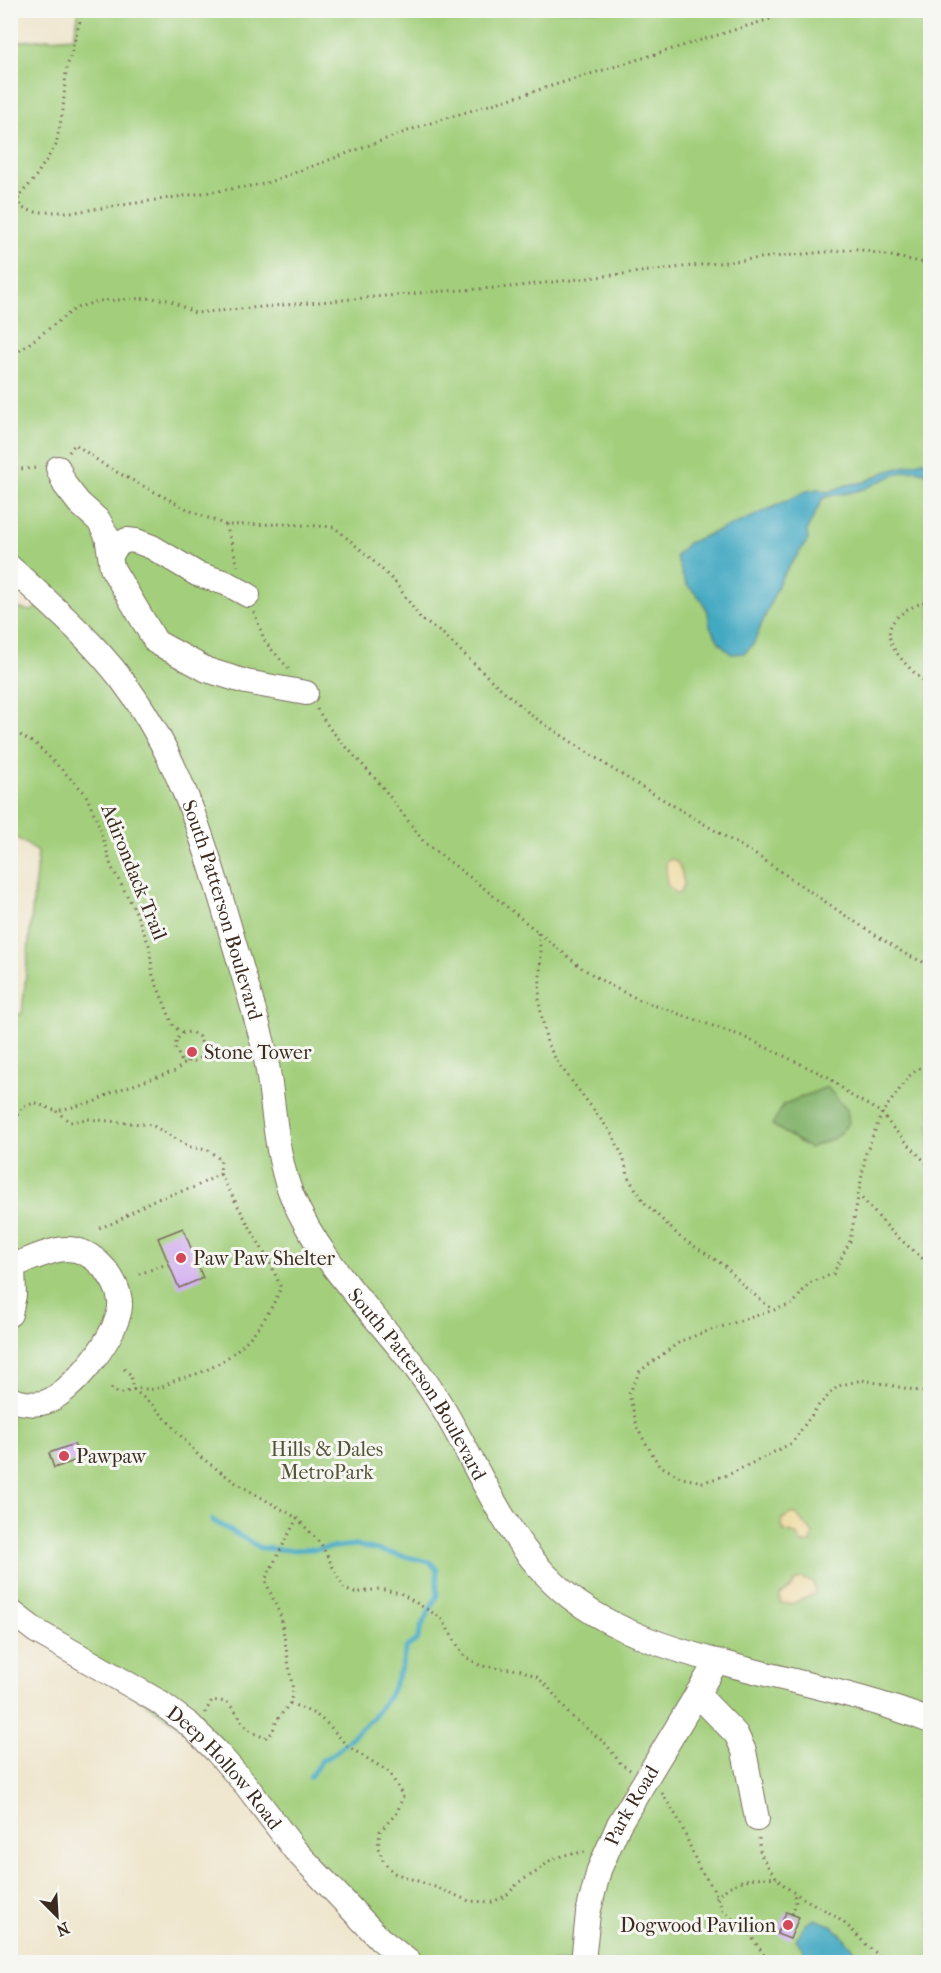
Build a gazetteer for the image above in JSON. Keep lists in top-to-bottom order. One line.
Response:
{"streets":{"street":["South Patterson Boulevard","Deep Hollow Road","Park Road"],"path":["Adirondack Trail"]},"crossings":[["South Patterson Boulevard","Park Road"]],"parks":["Hills & Dales MetroPark"],"places":["Stone Tower","Paw Paw Shelter","Pawpaw","Dogwood Pavilion"],"north":"bottom right"}
